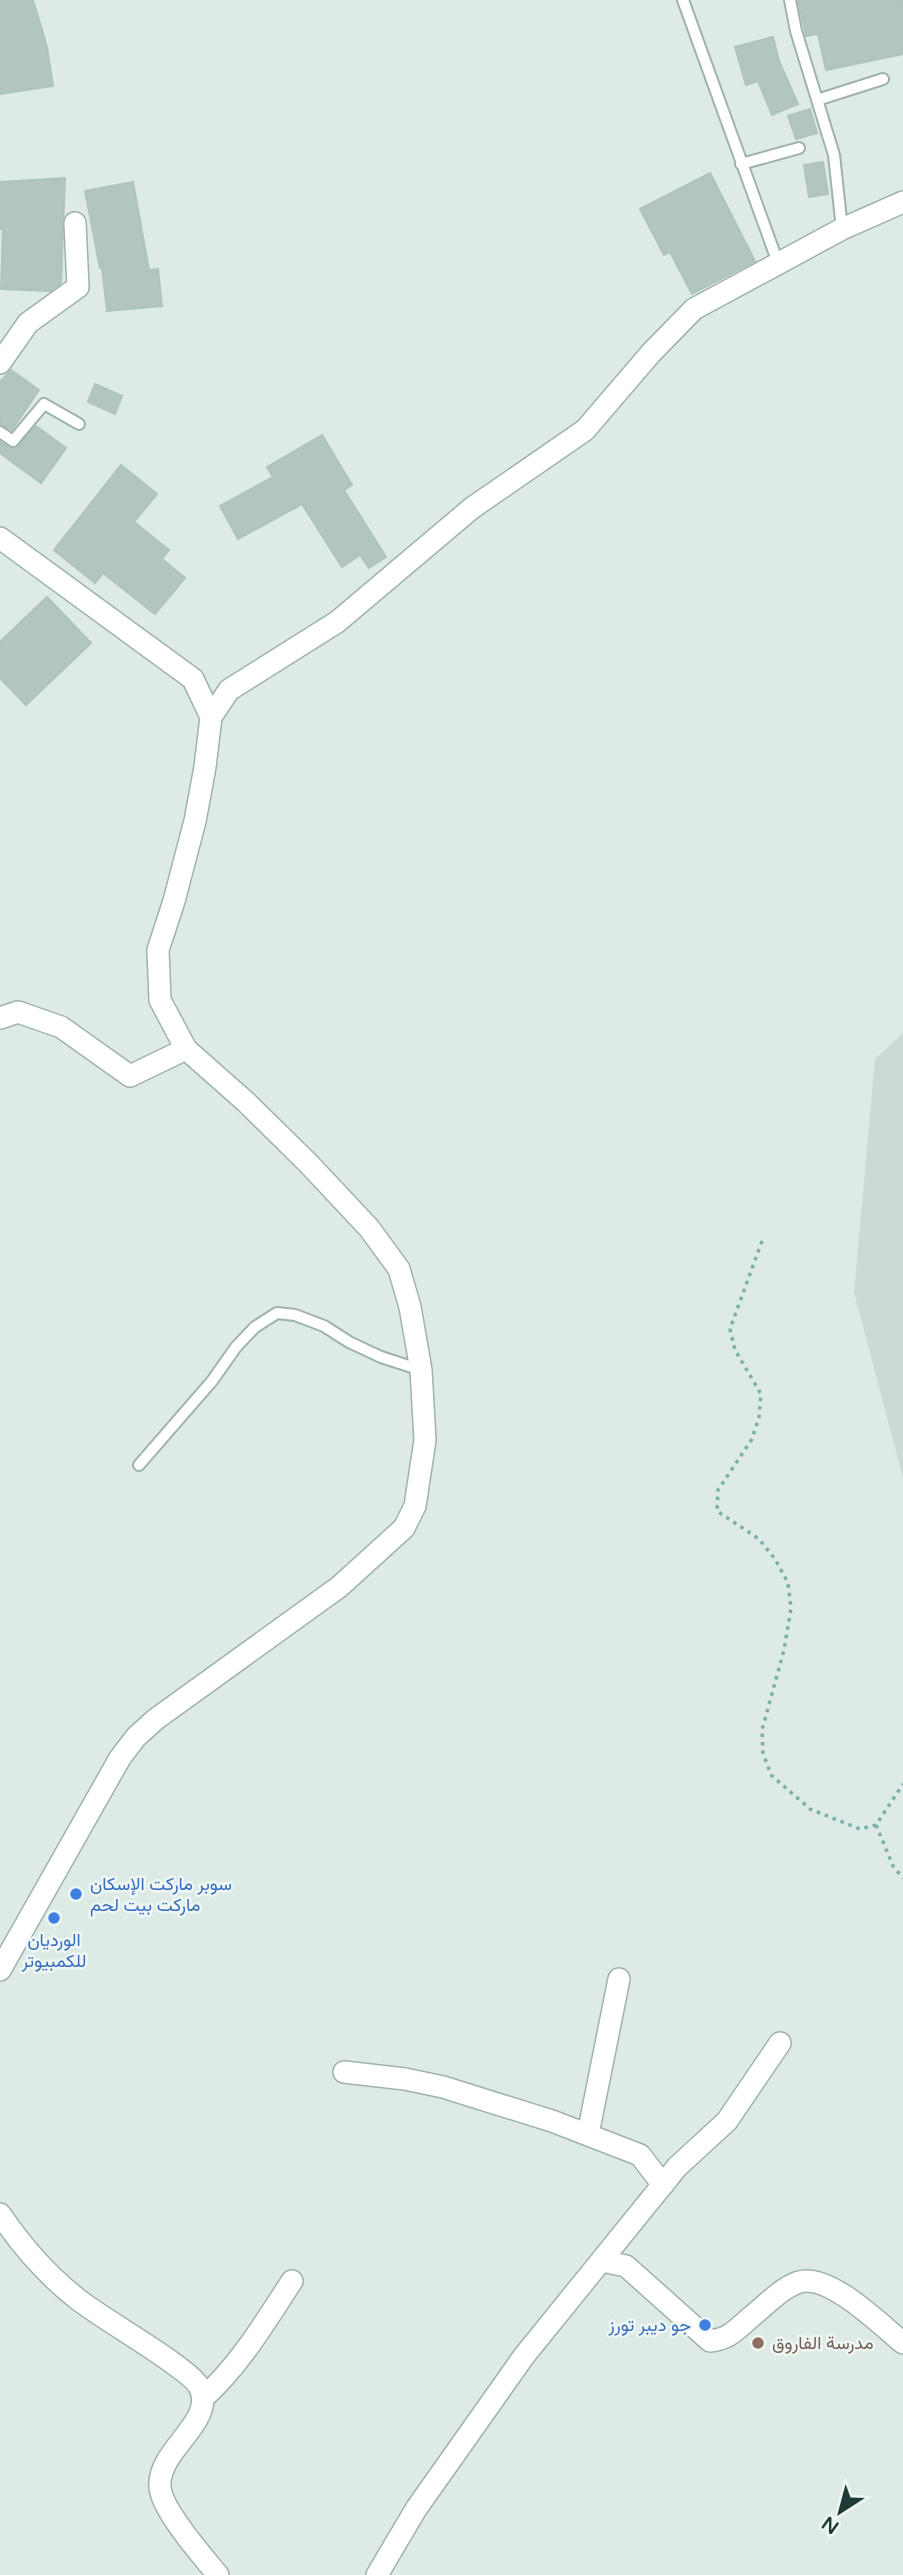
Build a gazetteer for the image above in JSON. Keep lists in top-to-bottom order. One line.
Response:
{"places":["سوبر ماركت الإسكان ماركت بيت لحم","الورديان للكمبيوتر","جو ديبر تورز","مدرسة الفاروق"],"north":"bottom left"}
